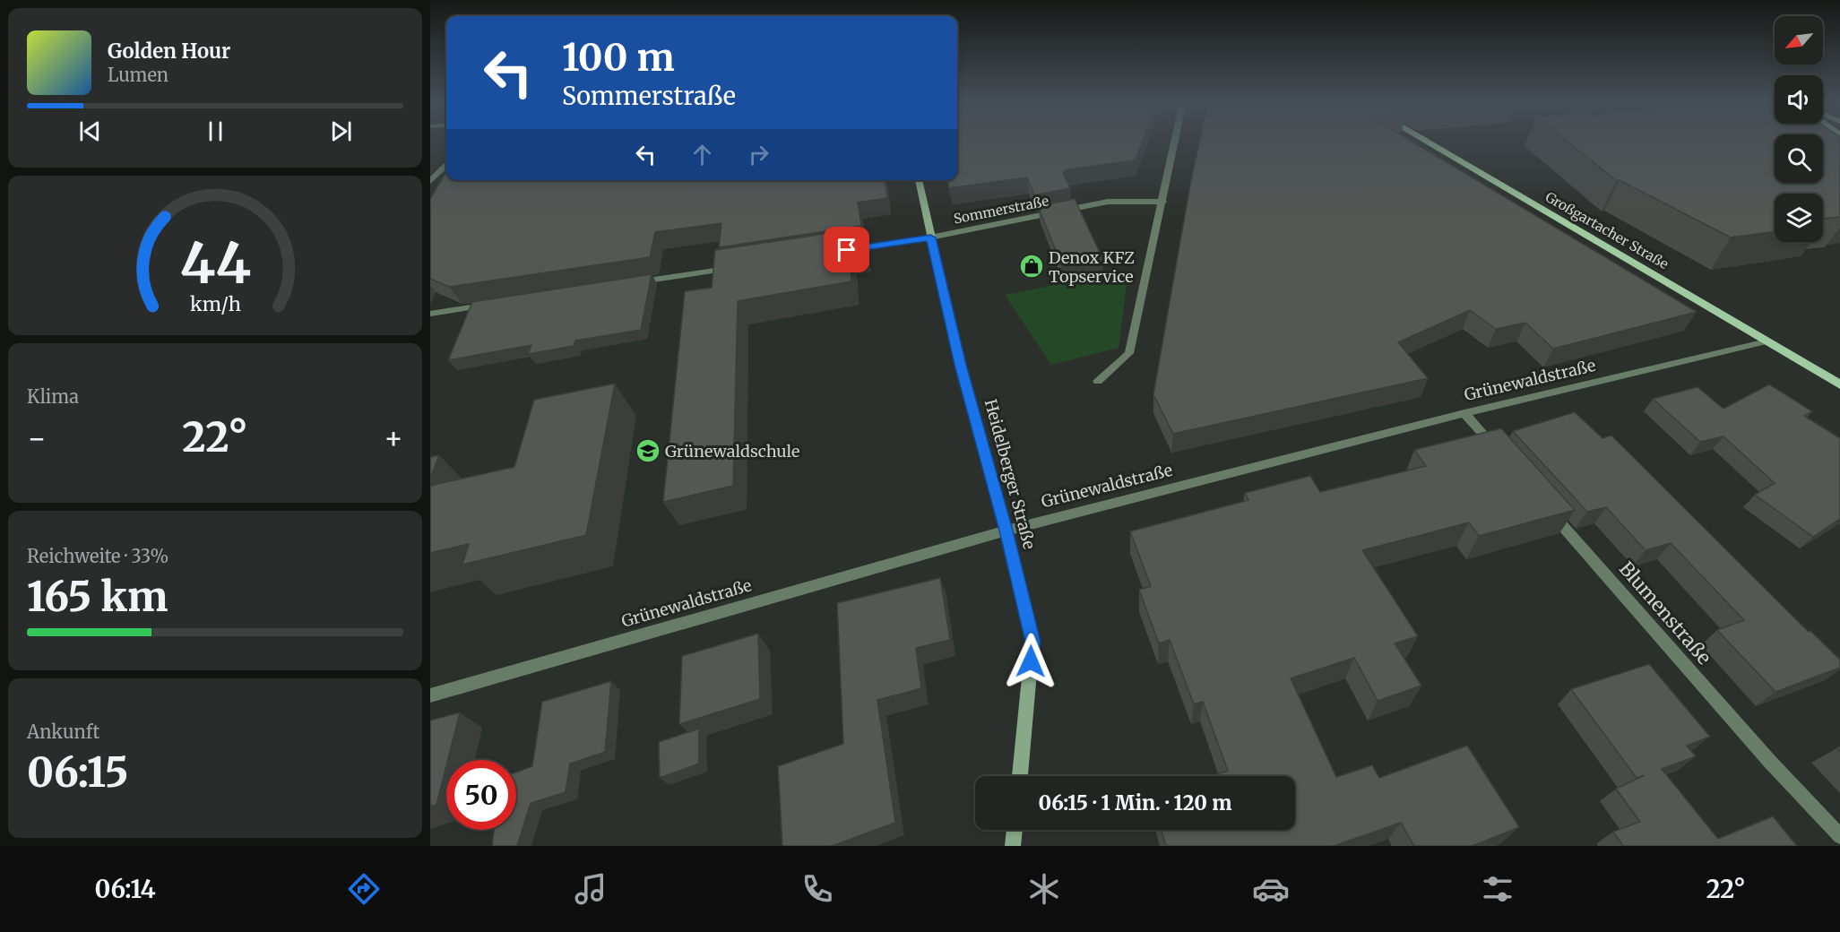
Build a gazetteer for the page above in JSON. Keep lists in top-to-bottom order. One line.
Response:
{"streets":{"main road":["Großgartacher Straße","Heidelberger Straße"],"street":["Sommerstraße","Grünewaldstraße","Blumenstraße"]},"crossings":[["Sommerstraße","Heidelberger Straße"],["Großgartacher Straße","Grünewaldstraße"],["Grünewaldstraße","Heidelberger Straße"]],"places":{"shop":["Denox KFZ Topservice"],"school or university":["Grünewaldschule"]},"north":"bottom left","page":{"turn":["100 m","Sommerstraße"],"song":["Golden Hour","Lumen"],"tile":["Klima",["Reichweite · 33%","165 km"],["Ankunft","06:15"]],"heat":["−","22°","+"],"limit":"50","trip":"06:15 · 1 Min. · 120 m","tabs":["06:14","22°"],"gauge":["44","km/h"]}}
